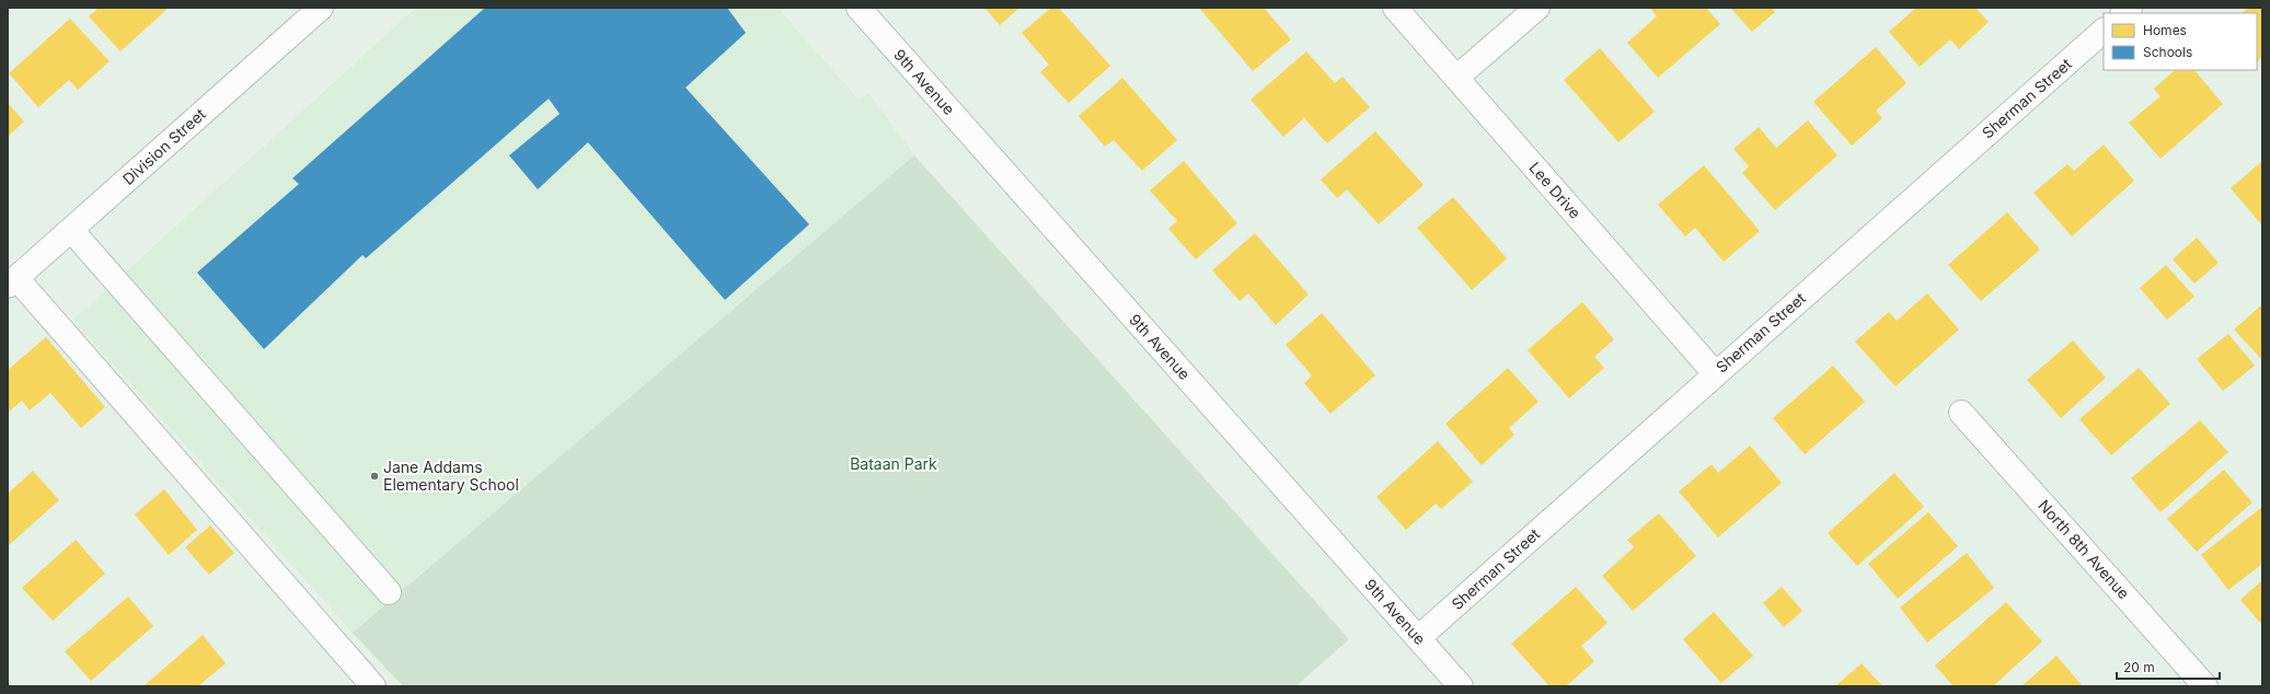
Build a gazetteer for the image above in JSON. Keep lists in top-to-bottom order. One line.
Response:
{"streets":{"street":["9th Avenue","Sherman Street","Division Street","Lee Drive","North 8th Avenue"]},"crossings":[["9th Avenue","Sherman Street"],["Sherman Street","Lee Drive"]],"parks":["Bataan Park"],"places":["Jane Addams Elementary School"],"legend":["Homes","Schools"],"scale_bar":"20 m"}
